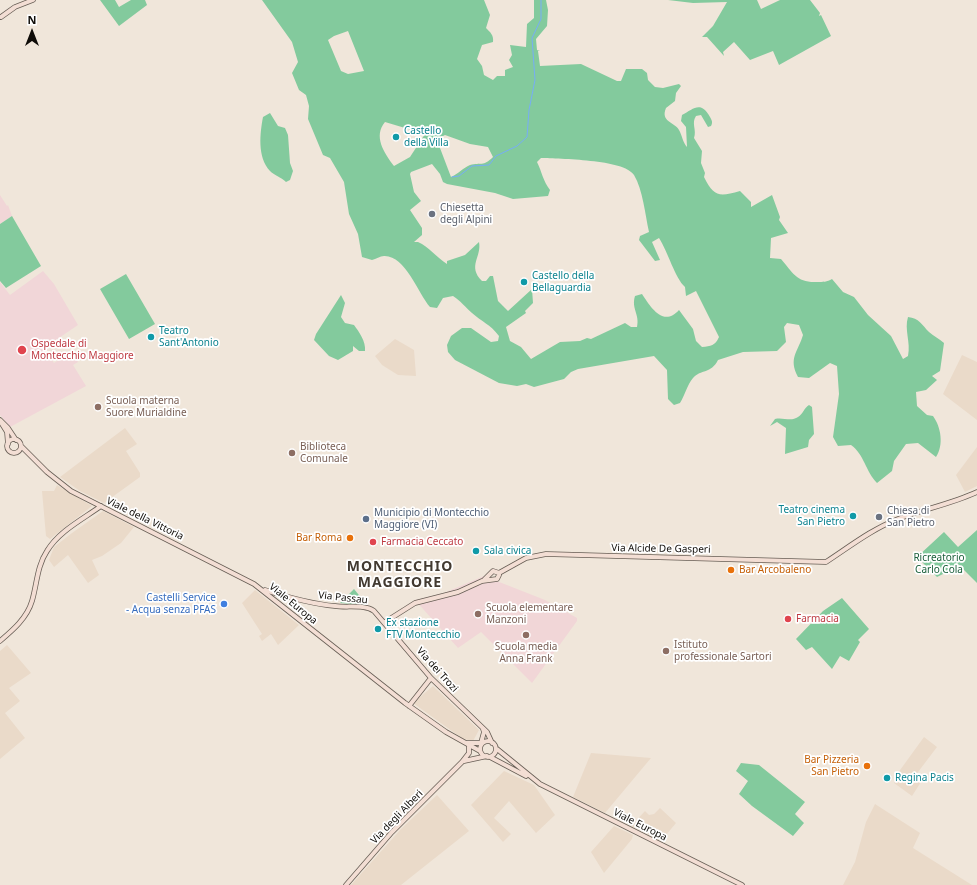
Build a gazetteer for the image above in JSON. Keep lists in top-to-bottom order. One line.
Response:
{"streets":{"street":["Viale della Vittoria","Via Alcide De Gasperi","Via Passau","Viale Europa","Via dei Trozi","Via degli Alberi"]},"crossings":[["Viale della Vittoria","Via Passau"],["Viale della Vittoria","Viale Europa"],["Via Passau","Viale Europa"],["Via Passau","Via dei Trozi"],["Viale Europa","Via dei Trozi"],["Viale Europa","Via degli Alberi"]],"districts":["MONTECCHIO MAGGIORE"],"parks":["Ricreatorio Carlo Cola"],"places":["Castello della Villa","Chiesetta degli Alpini","Castello della Bellaguardia","Teatro Sant'Antonio","Ospedale di Montecchio Maggiore","Scuola materna Suore Murialdine","Biblioteca Comunale","Teatro cinema San Pietro","Chiesa di San Pietro","Municipio di Montecchio Maggiore (VI)","Bar Roma","Farmacia Ceccato","Sala civica","Bar Arcobaleno","Castelli Service - Acqua senza PFAS","Scuola elementare Manzoni","Farmacia","Ex stazione FTV Montecchio","Scuola media Anna Frank","Istituto professionale Sartori","Bar Pizzeria San Pietro","Regina Pacis"],"north":"top"}
